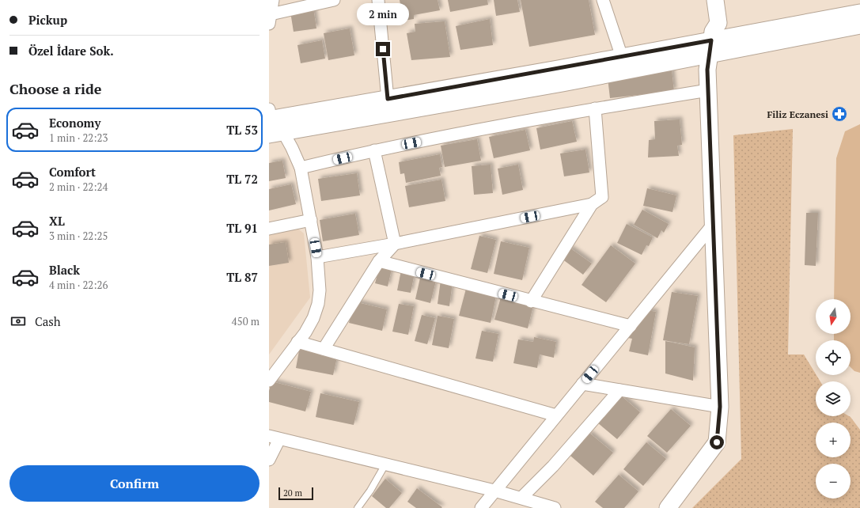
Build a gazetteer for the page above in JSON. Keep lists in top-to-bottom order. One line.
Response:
{"places":{"pharmacy":["Filiz Eczanesi"]},"scale_bar":"20 m","north":"bottom","page":{"banner":["Pickup","Özel İdare Sok."],"bubble":"2 min","heading":"Choose a ride","list":[{"name":"Economy","note":"1 min · 22:23","value":"TL 53"},{"name":"Comfort","note":"2 min · 22:24","value":"TL 72"},{"name":"XL","note":"3 min · 22:25","value":"TL 91"},{"name":"Black","note":"4 min · 22:26","value":"TL 87"}],"map_buttons":["+","−"],"pay":["Cash","450 m"],"buttons":"Confirm","scale":"20 m"}}
